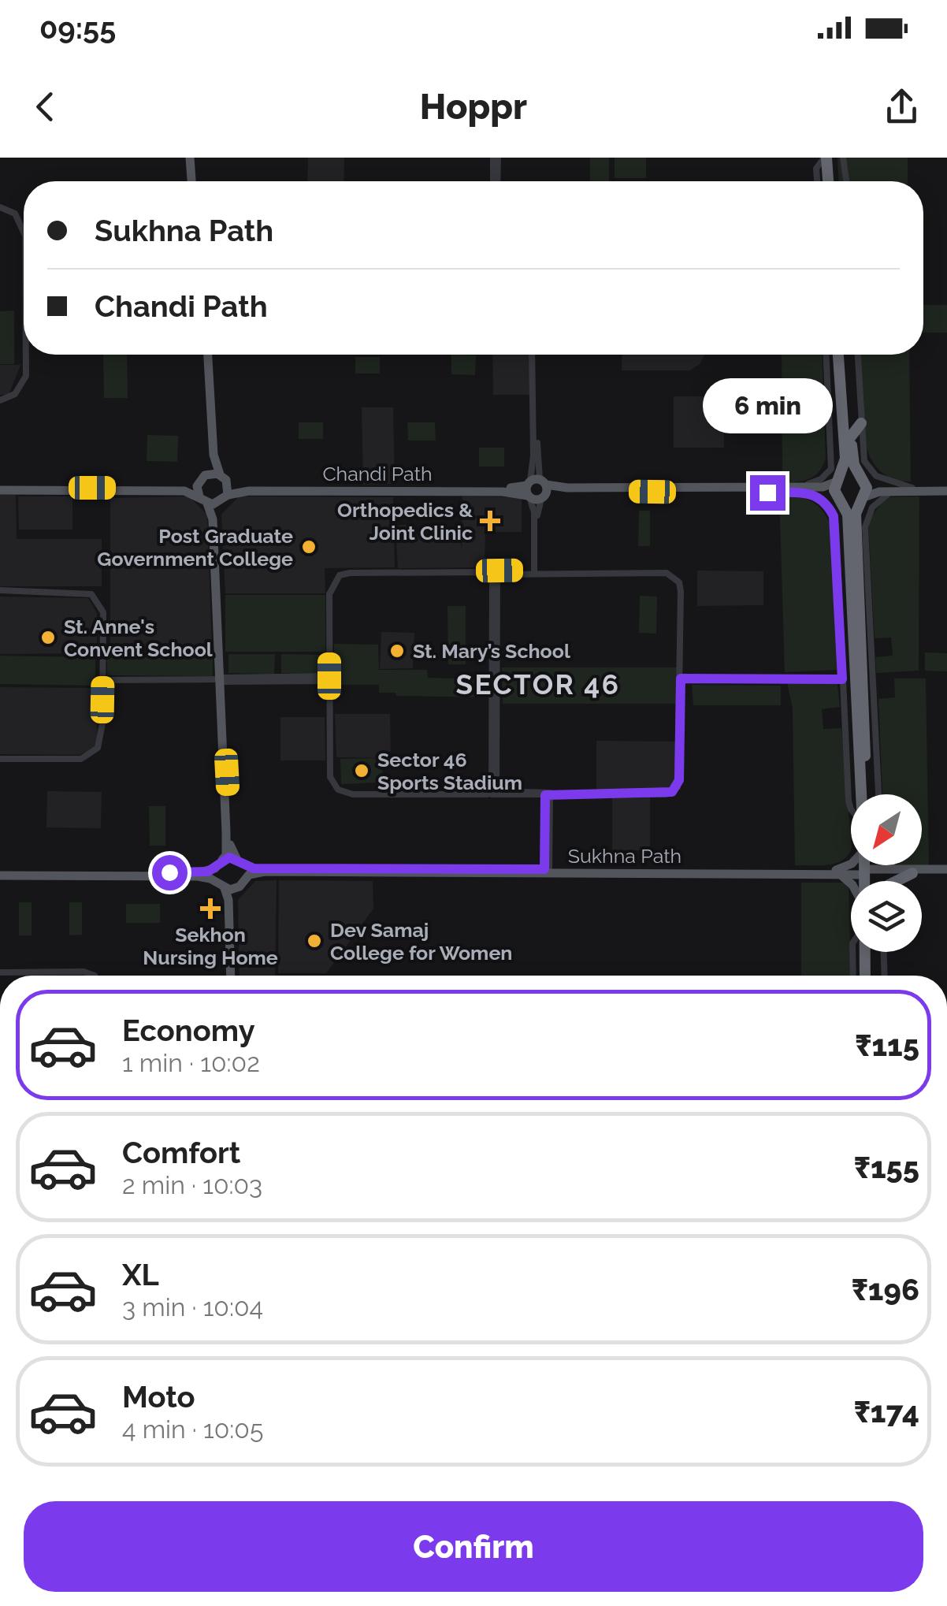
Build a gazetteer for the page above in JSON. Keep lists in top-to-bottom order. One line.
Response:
{"streets":{"main road":["Chandi Path","Sukhna Path"]},"districts":["SECTOR 46"],"places":{"health":["Orthopedics & Joint Clinic","Sekhon Nursing Home"],"other":["Post Graduate Government College","St. Anne's Convent School","St. Mary’s School","Sector 46 Sports Stadium","Dev Samaj College for Women"]},"north":"bottom left","page":{"status":"09:55","header":"Hoppr","banner":["Sukhna Path","Chandi Path"],"bubble":"6 min","list":[{"name":"Economy","note":"1 min · 10:02","value":"₹115"},{"name":"Comfort","note":"2 min · 10:03","value":"₹155"},{"name":"XL","note":"3 min · 10:04","value":"₹196"},{"name":"Moto","note":"4 min · 10:05","value":"₹174"}],"buttons":"Confirm"}}
